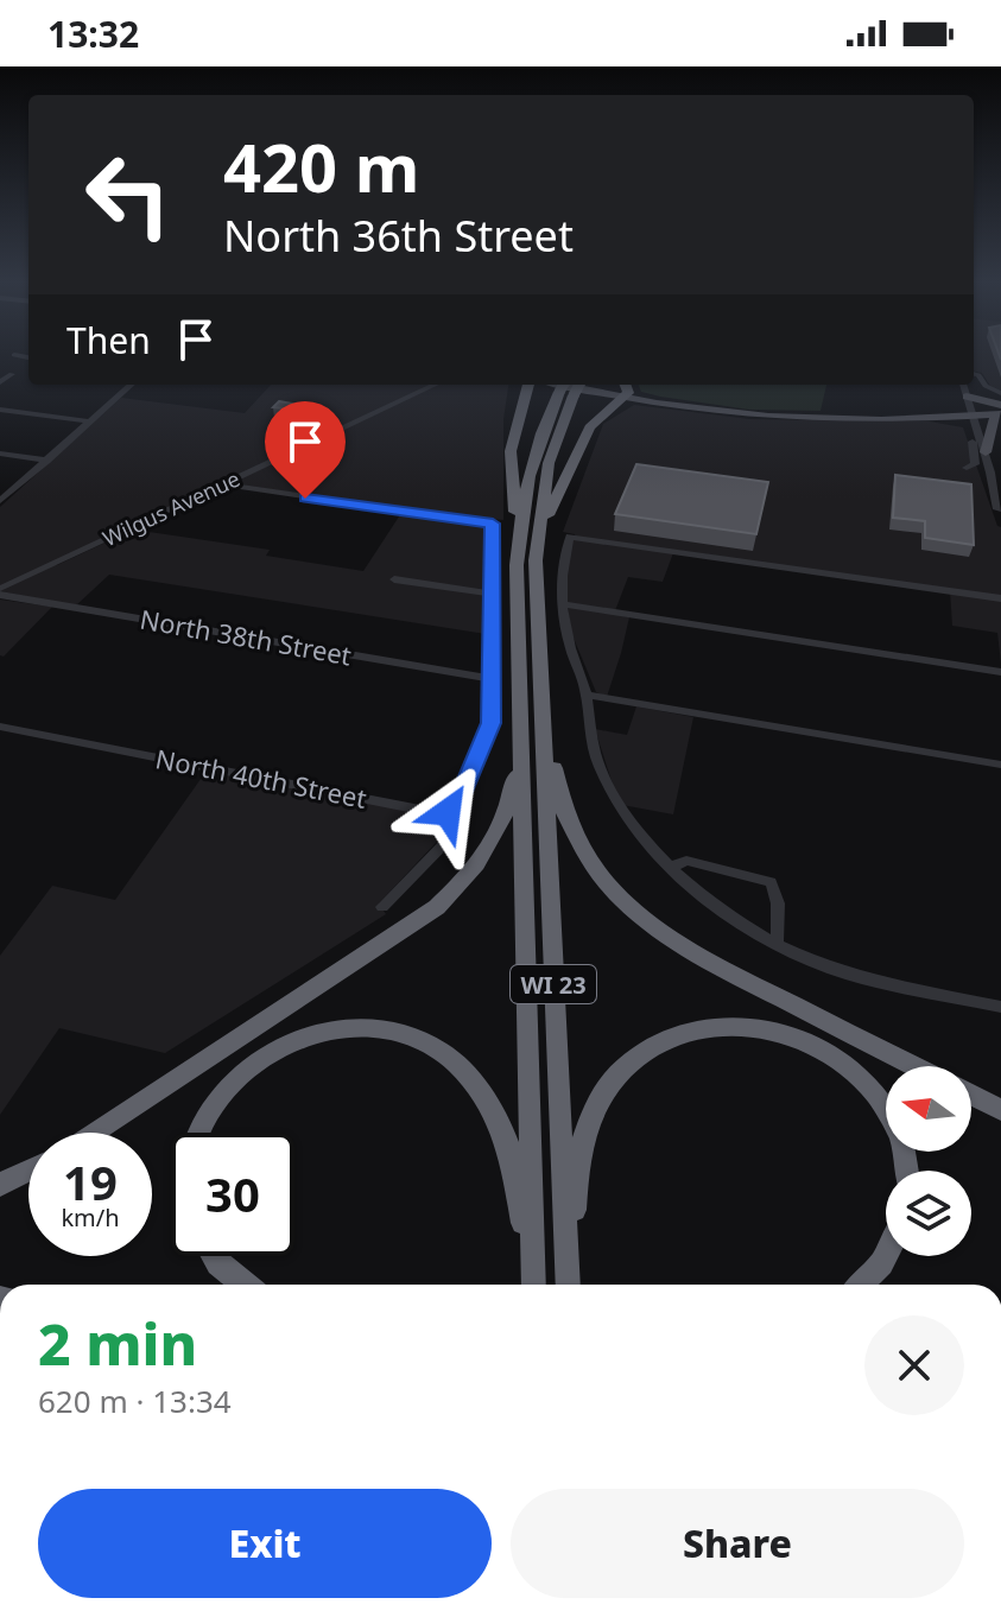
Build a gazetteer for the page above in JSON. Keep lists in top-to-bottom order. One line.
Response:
{"streets":{"highway":["WI 23"],"street":["Wilgus Avenue","North 38th Street","North 40th Street"]},"crossings":[["Wilgus Avenue","North 38th Street"]],"north":"left","page":{"status":"13:32","turn":["420 m","North 36th Street"],"then":"Then","speed":"19 km/h","limit":"30","heading":["2 min","620 m · 13:34"],"buttons":["Exit","Share"]}}
